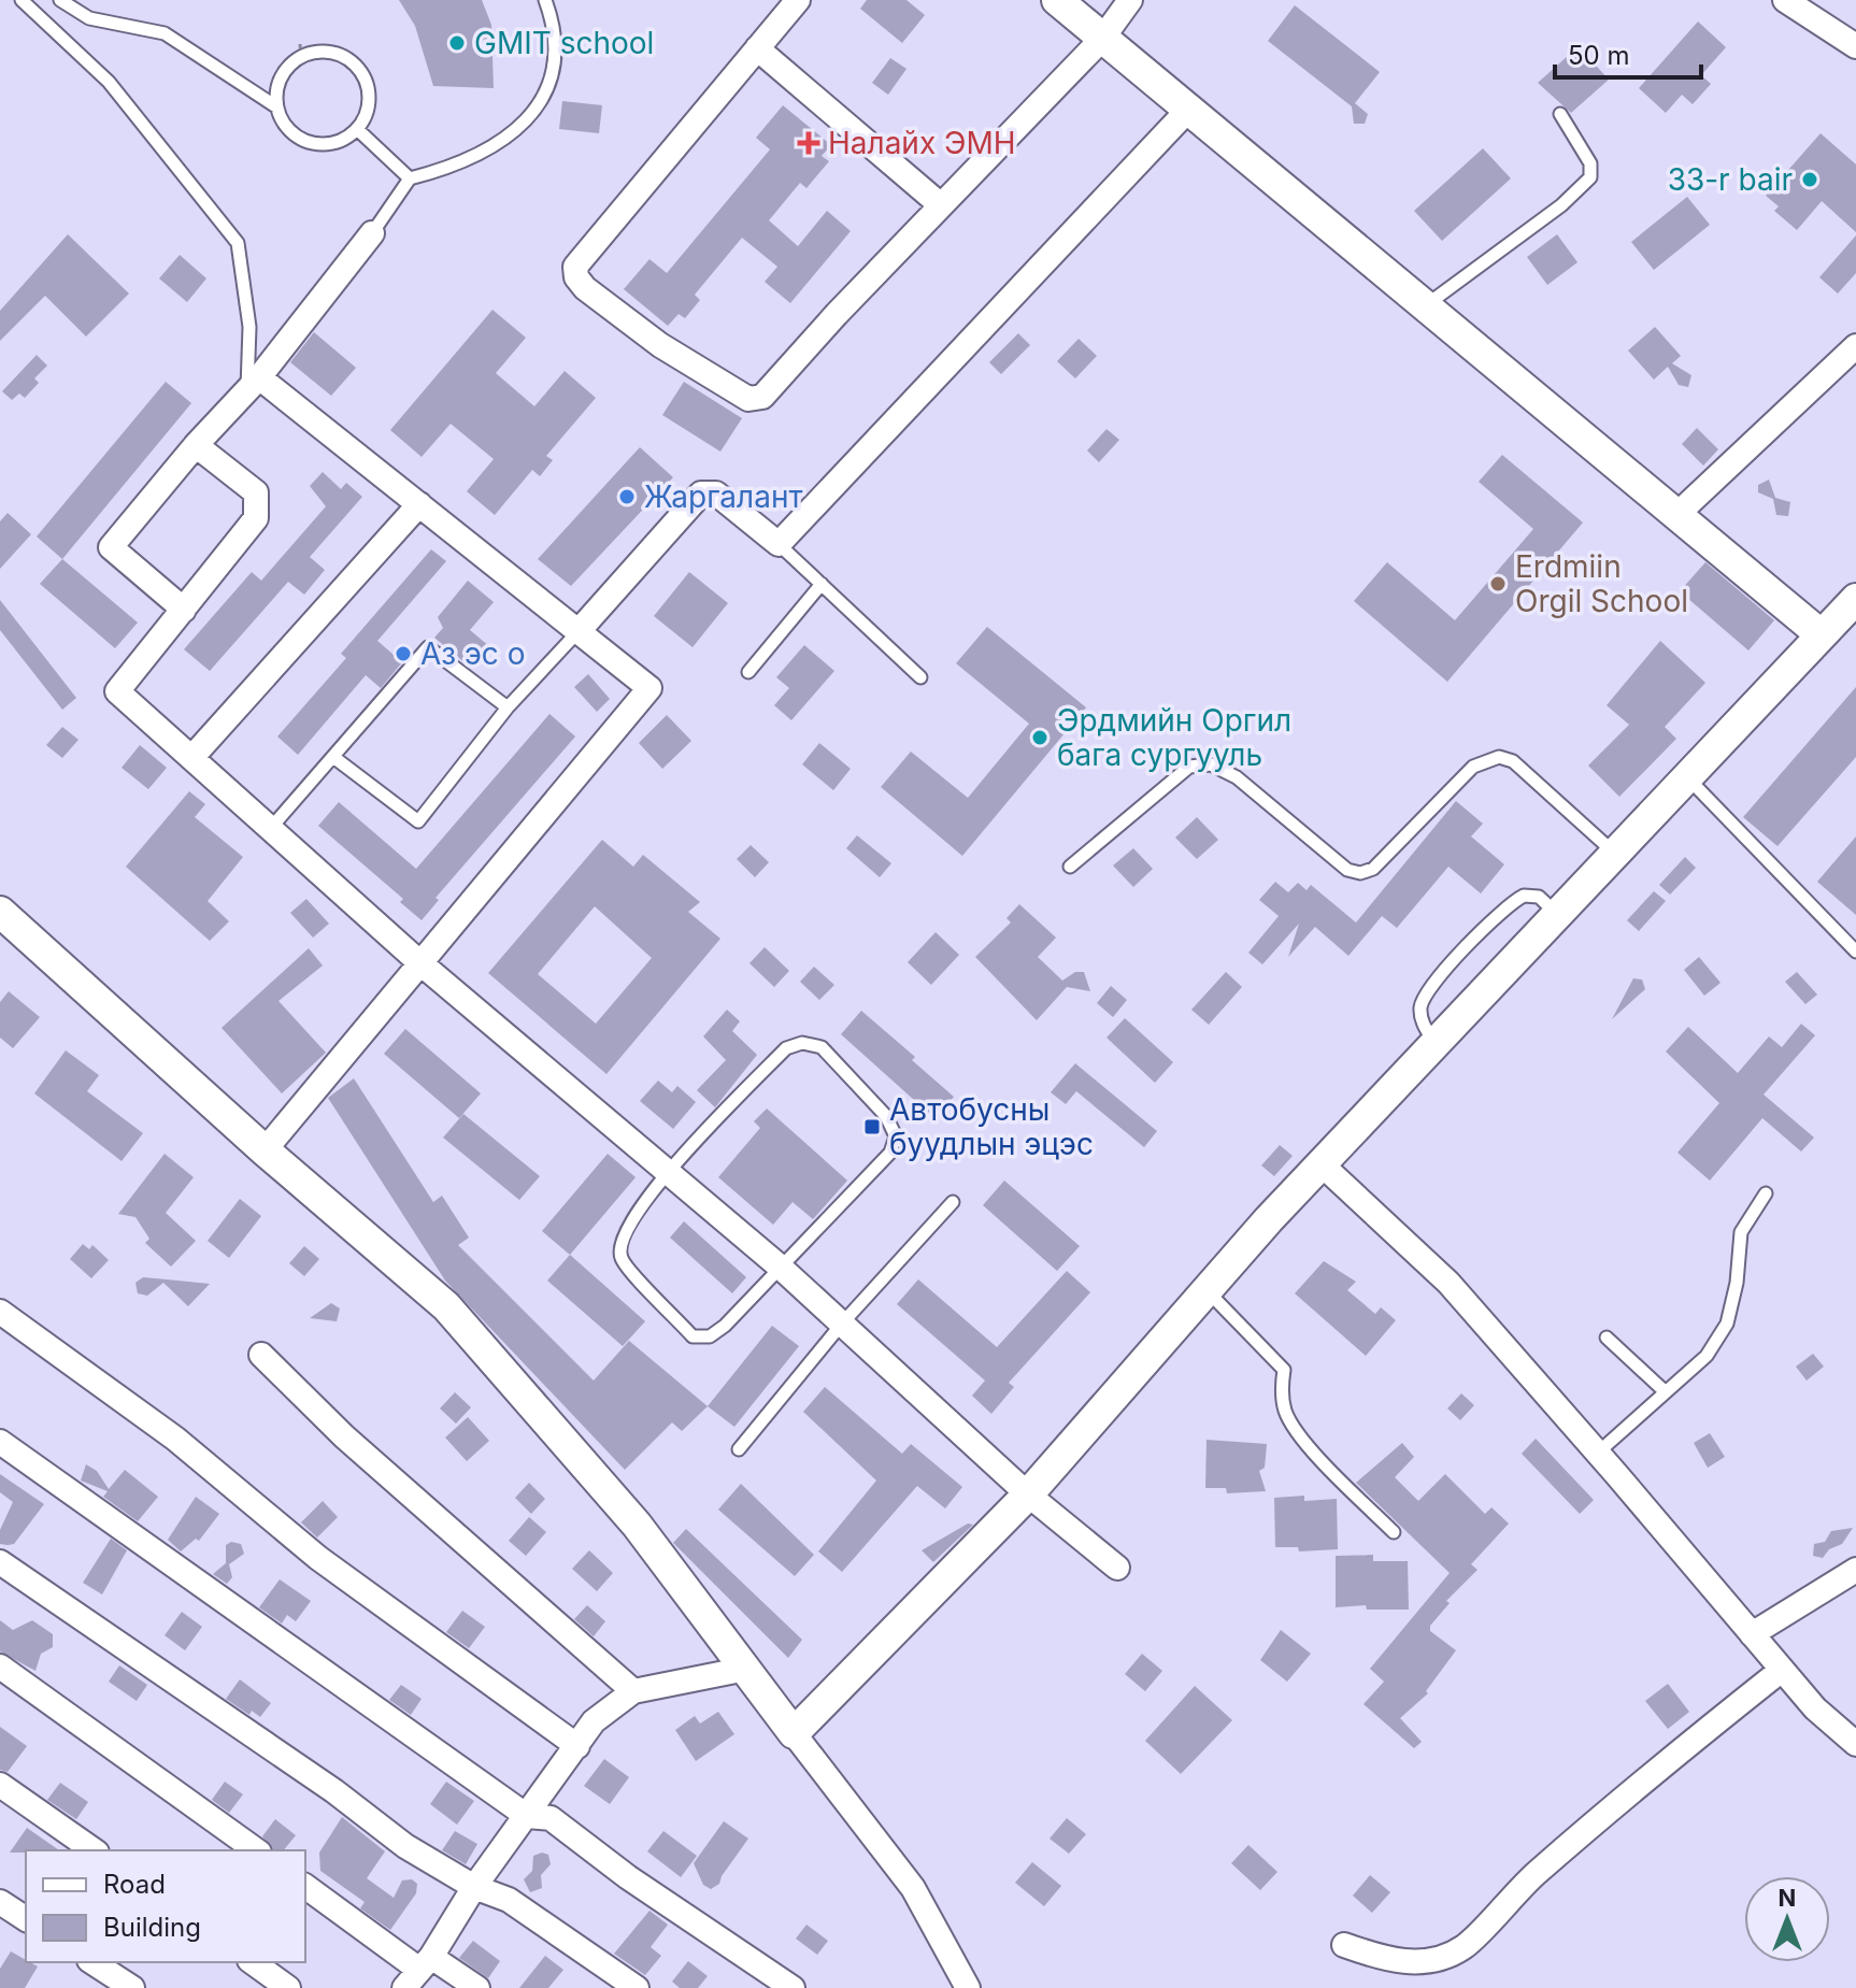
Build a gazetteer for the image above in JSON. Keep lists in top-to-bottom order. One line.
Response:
{"places":{"other":["GMIT school","33-r bair","Жаргалант","Erdmiin Orgil School","Аз эс о","Эрдмийн Оргил бага сургууль"],"health":["Налайх ЭМН"],"transit":["Автобусны буудлын эцэс"]},"legend":["Road","Building"],"scale_bar":"50 m","north":"top"}
